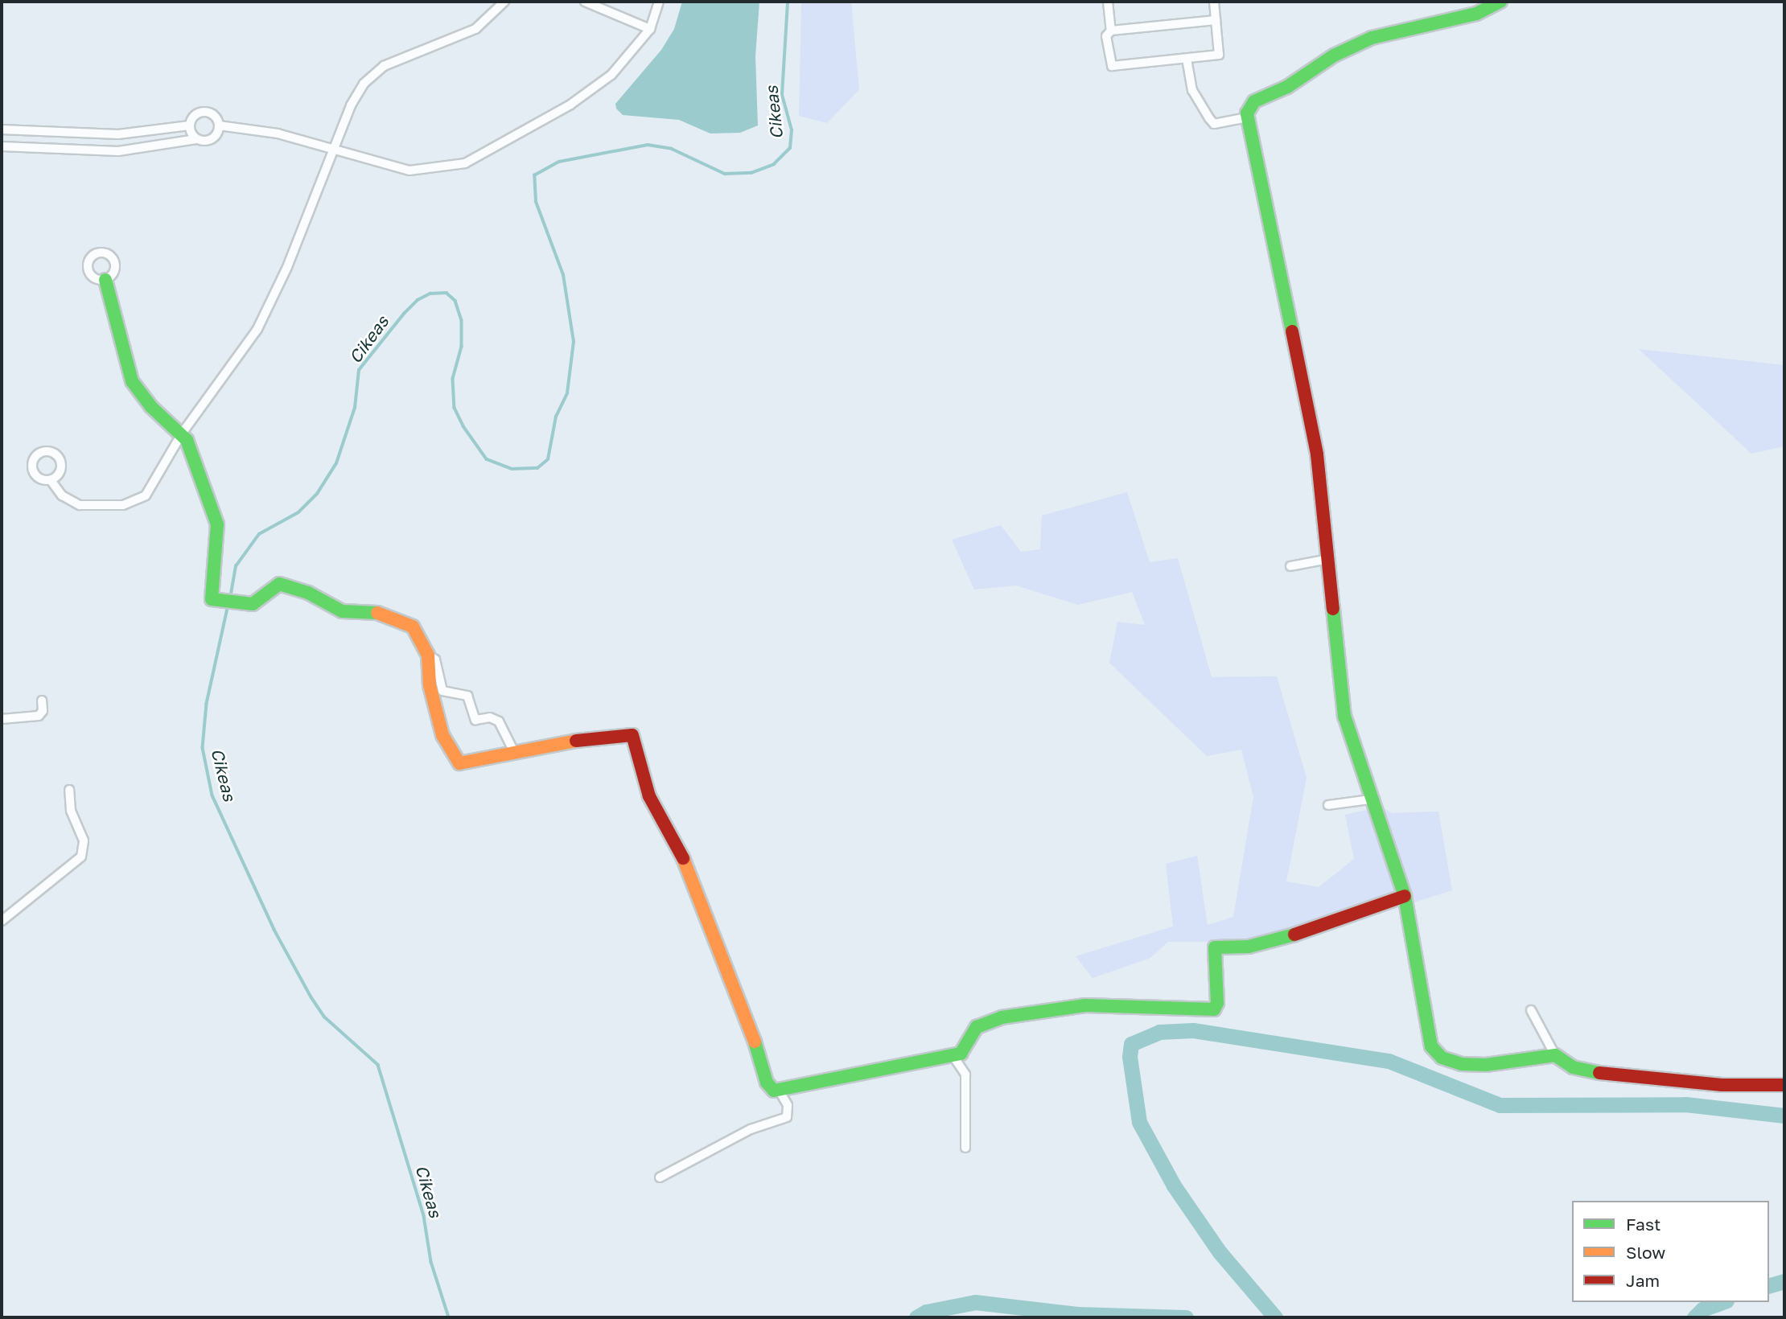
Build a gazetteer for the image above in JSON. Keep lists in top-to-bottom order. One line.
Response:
{"water":["Cikeas"],"legend":["Fast","Slow","Jam"]}
